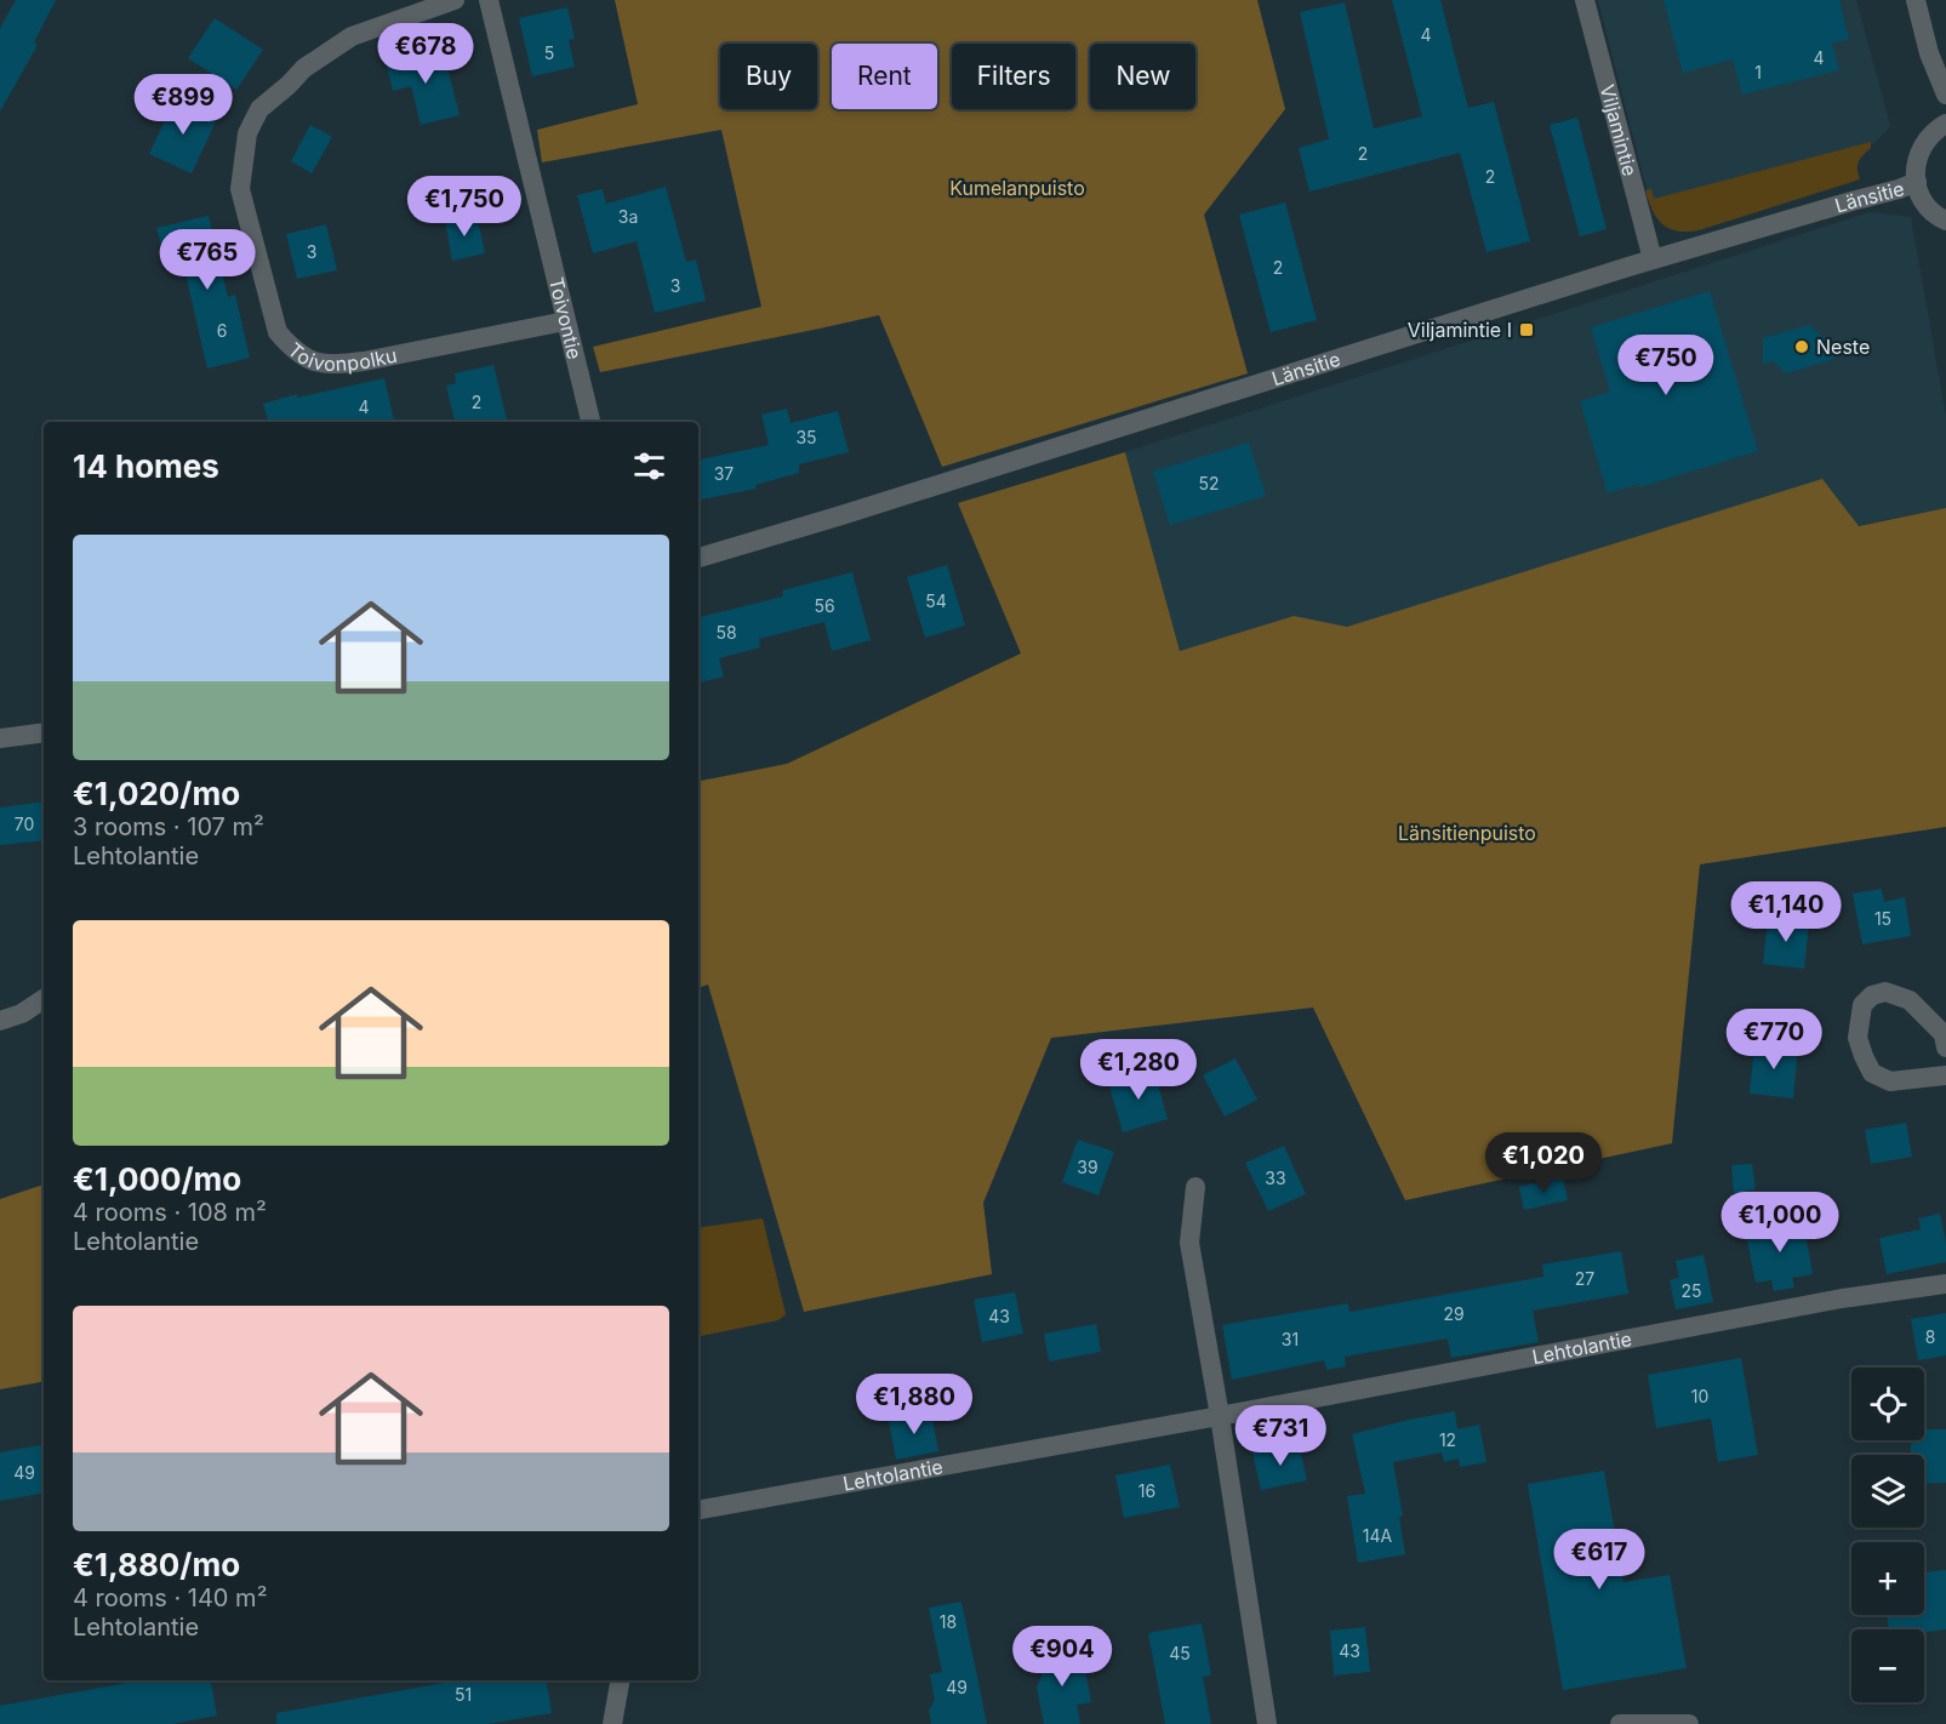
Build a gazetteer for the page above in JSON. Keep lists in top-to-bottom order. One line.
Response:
{"streets":{"street":["Viljamintie","Länsitie","Toivontie","Toivonpolku","Lehtolantie"]},"crossings":[["Viljamintie","Länsitie"],["Toivontie","Toivonpolku"]],"parks":["Kumelanpuisto","Länsitienpuisto"],"places":{"transit":["Viljamintie I"],"other":["Neste"]},"house_numbers":["4","5","4","1","2","2","3a","3","2","3","6","2","4","35","37","52","54","56","58","70","15","39","33","27","25","29","43","8","31","10","12","49","16","14A","18","43","45","49","51"],"page":{"price":["€678","€899","€1,750","€765","€750","€1,140","€770","€1,280","€1,020","€1,000","€1,880","€731","€617","€904"],"chip":["Buy","Rent","Filters","New"],"heading":"14 homes","list":[{"name":"€1,020/mo","note":"3 rooms · 107 m² · Lehtolantie"},{"name":"€1,000/mo","note":"4 rooms · 108 m² · Lehtolantie"},{"name":"€1,880/mo","note":"4 rooms · 140 m² · Lehtolantie"}],"map_buttons":["+","−"]}}
